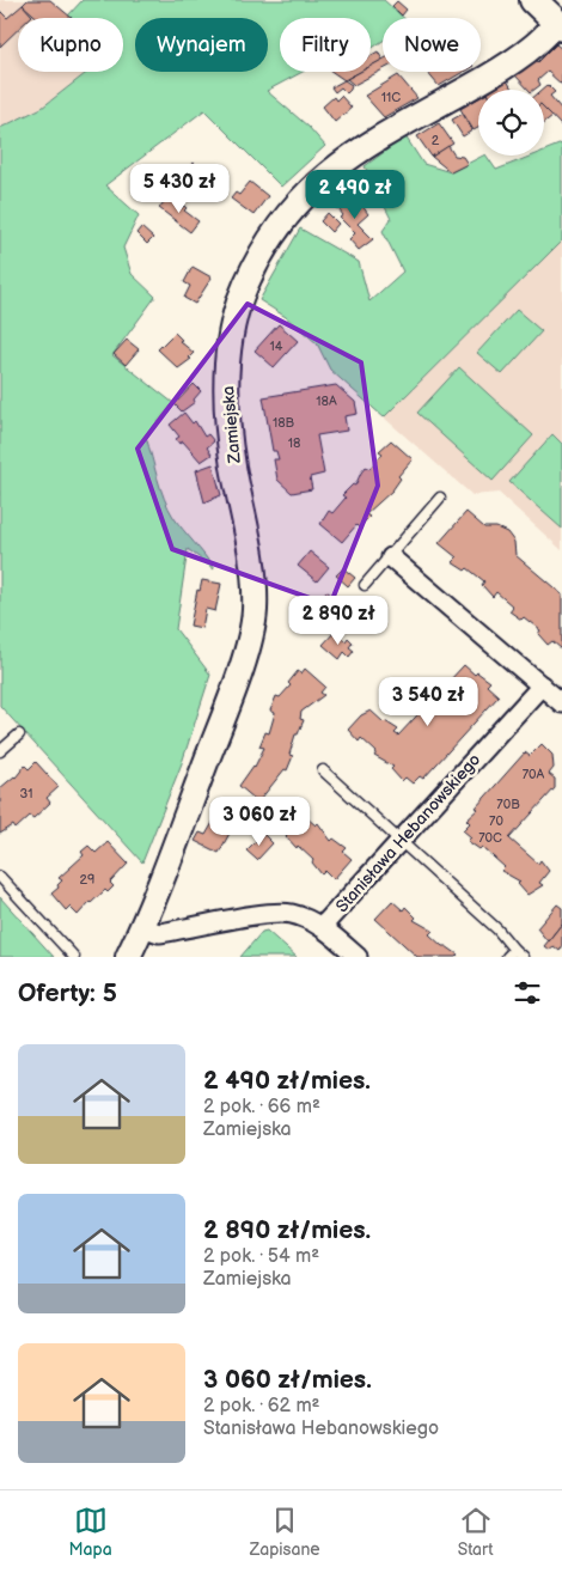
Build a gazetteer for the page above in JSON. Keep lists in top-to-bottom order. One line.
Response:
{"streets":{"street":["Zamiejska","Stanisława Hebanowskiego"]},"crossings":[["Zamiejska","Stanisława Hebanowskiego"]],"house_numbers":["11C","2","14","18A","18B","18","70A","31","70B","70","70C","29"],"page":{"chip":["Kupno","Wynajem","Filtry","Nowe"],"price":["5 430 zł","2 490 zł","2 890 zł","3 540 zł","3 060 zł"],"heading":"Oferty: 5","list":[{"name":"2 490 zł/mies.","note":"2 pok. · 66 m² · Zamiejska"},{"name":"2 890 zł/mies.","note":"2 pok. · 54 m² · Zamiejska"},{"name":"3 060 zł/mies.","note":"2 pok. · 62 m² · Stanisława Hebanowskiego"}],"tabs":["Mapa","Zapisane","Start"]}}
